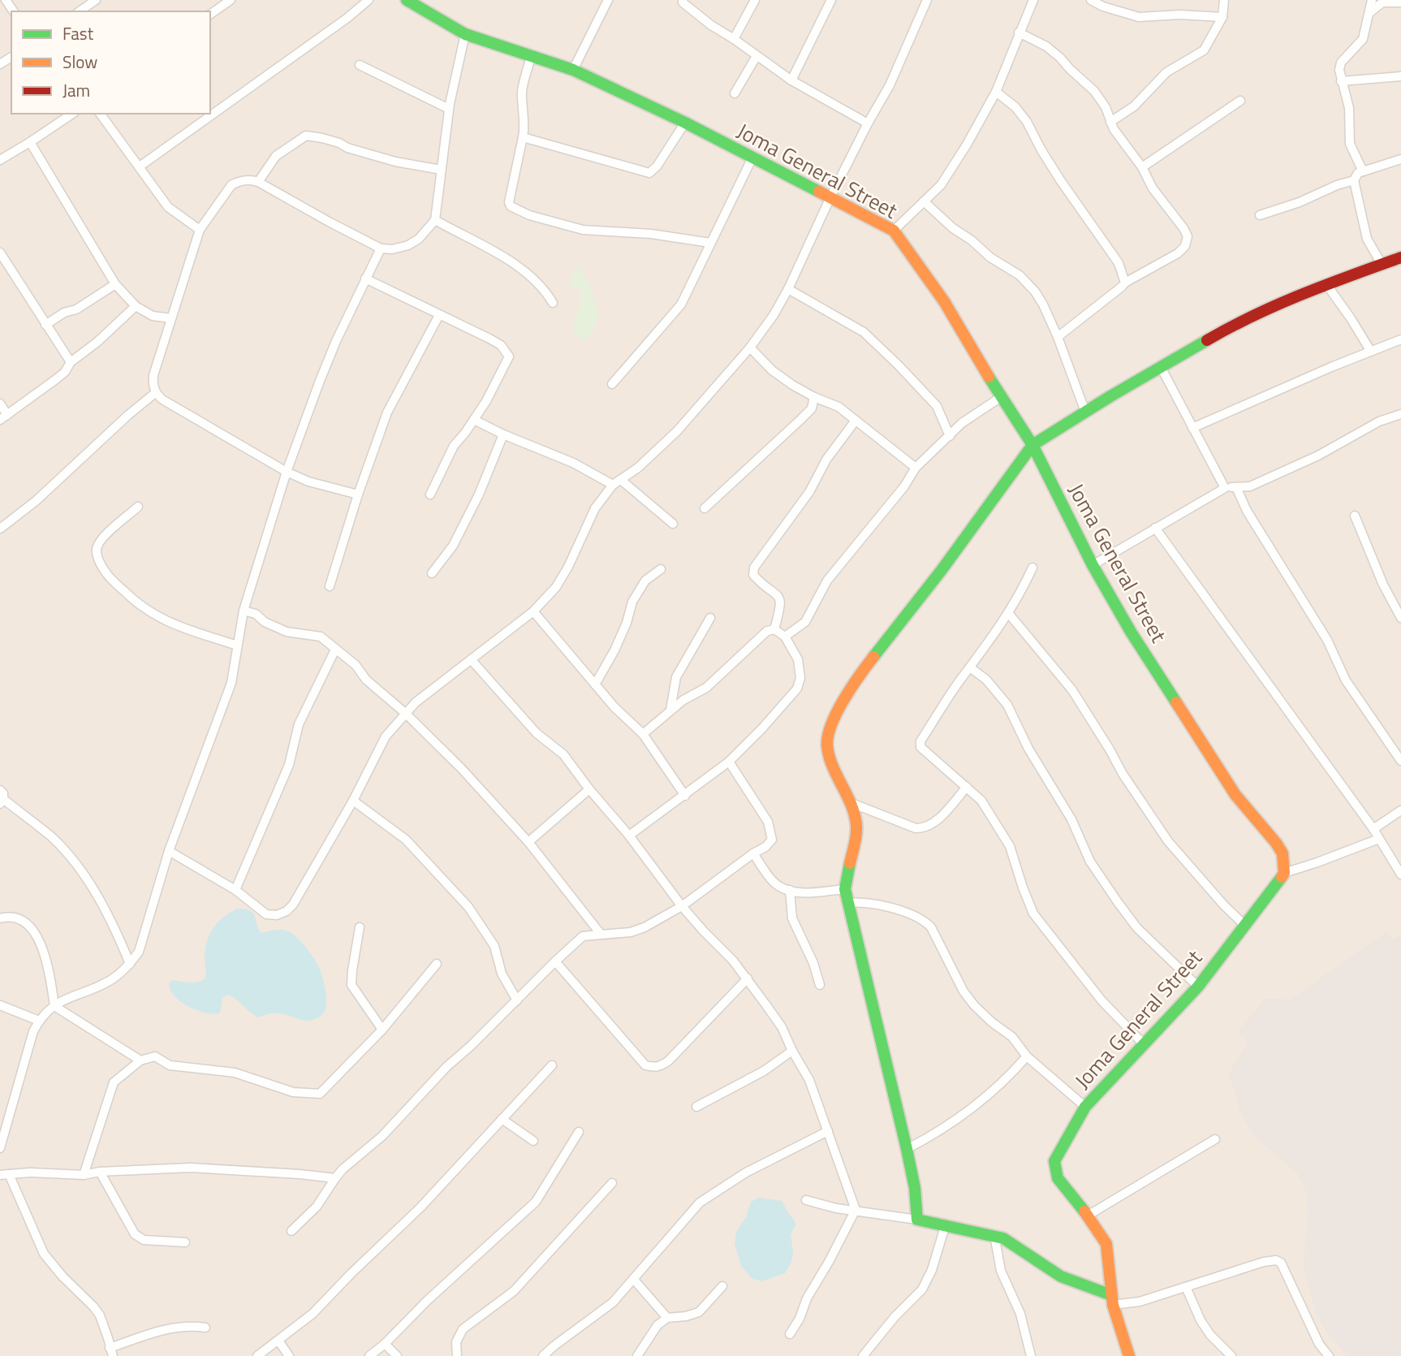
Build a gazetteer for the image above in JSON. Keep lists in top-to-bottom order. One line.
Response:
{"streets":{"street":["Joma General Street"]},"legend":["Fast","Slow","Jam"]}
